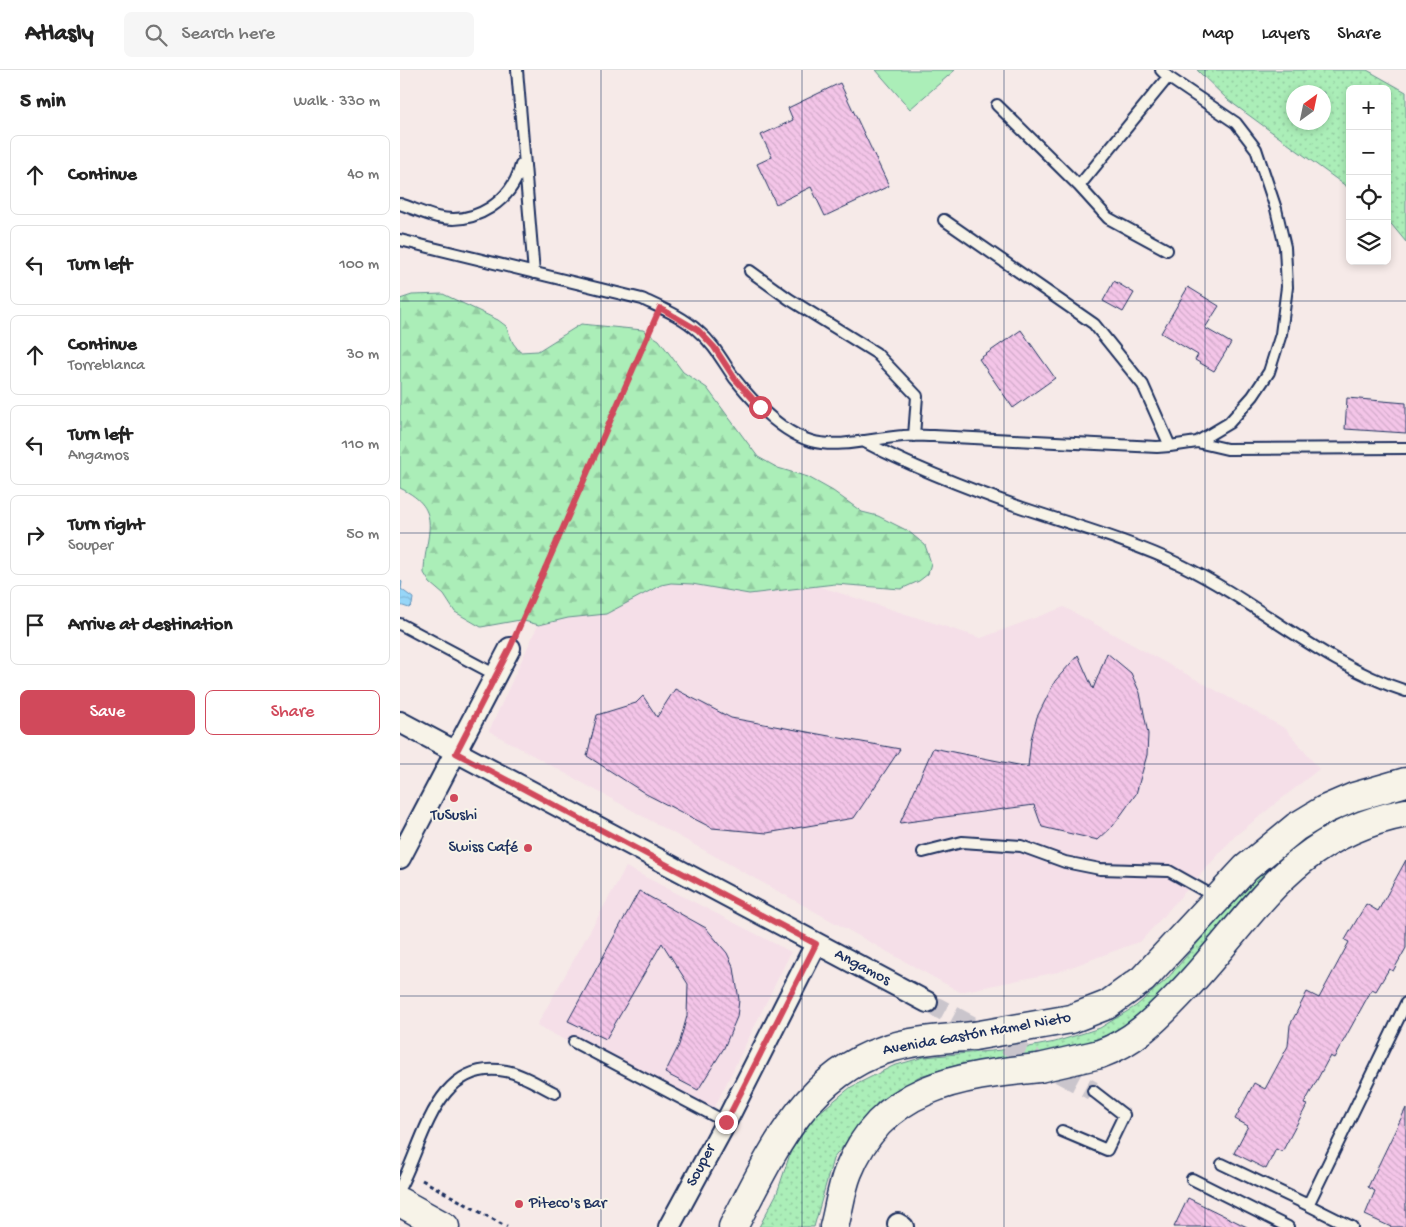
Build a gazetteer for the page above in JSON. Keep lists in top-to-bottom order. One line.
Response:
{"streets":{"main road":["Avenida Gastón Hamel Nieto"],"street":["Angamos","Souper"]},"crossings":[["Angamos","Souper"]],"places":["TuSushi","Swiss Café","Piteco's Bar"],"north":"top right","page":{"header":"Atlasly","search":"Search here","nav":["Map","Layers","Share"],"heading":["5 min","Walk · 330 m"],"map_buttons":["+","−"],"list":[["Continue","40 m"],["Turn left","100 m"],["Continue","Torreblanca","30 m"],["Turn left","Angamos","110 m"],["Turn right","Souper","50 m"],"Arrive at destination"],"buttons":["Save","Share"]}}
